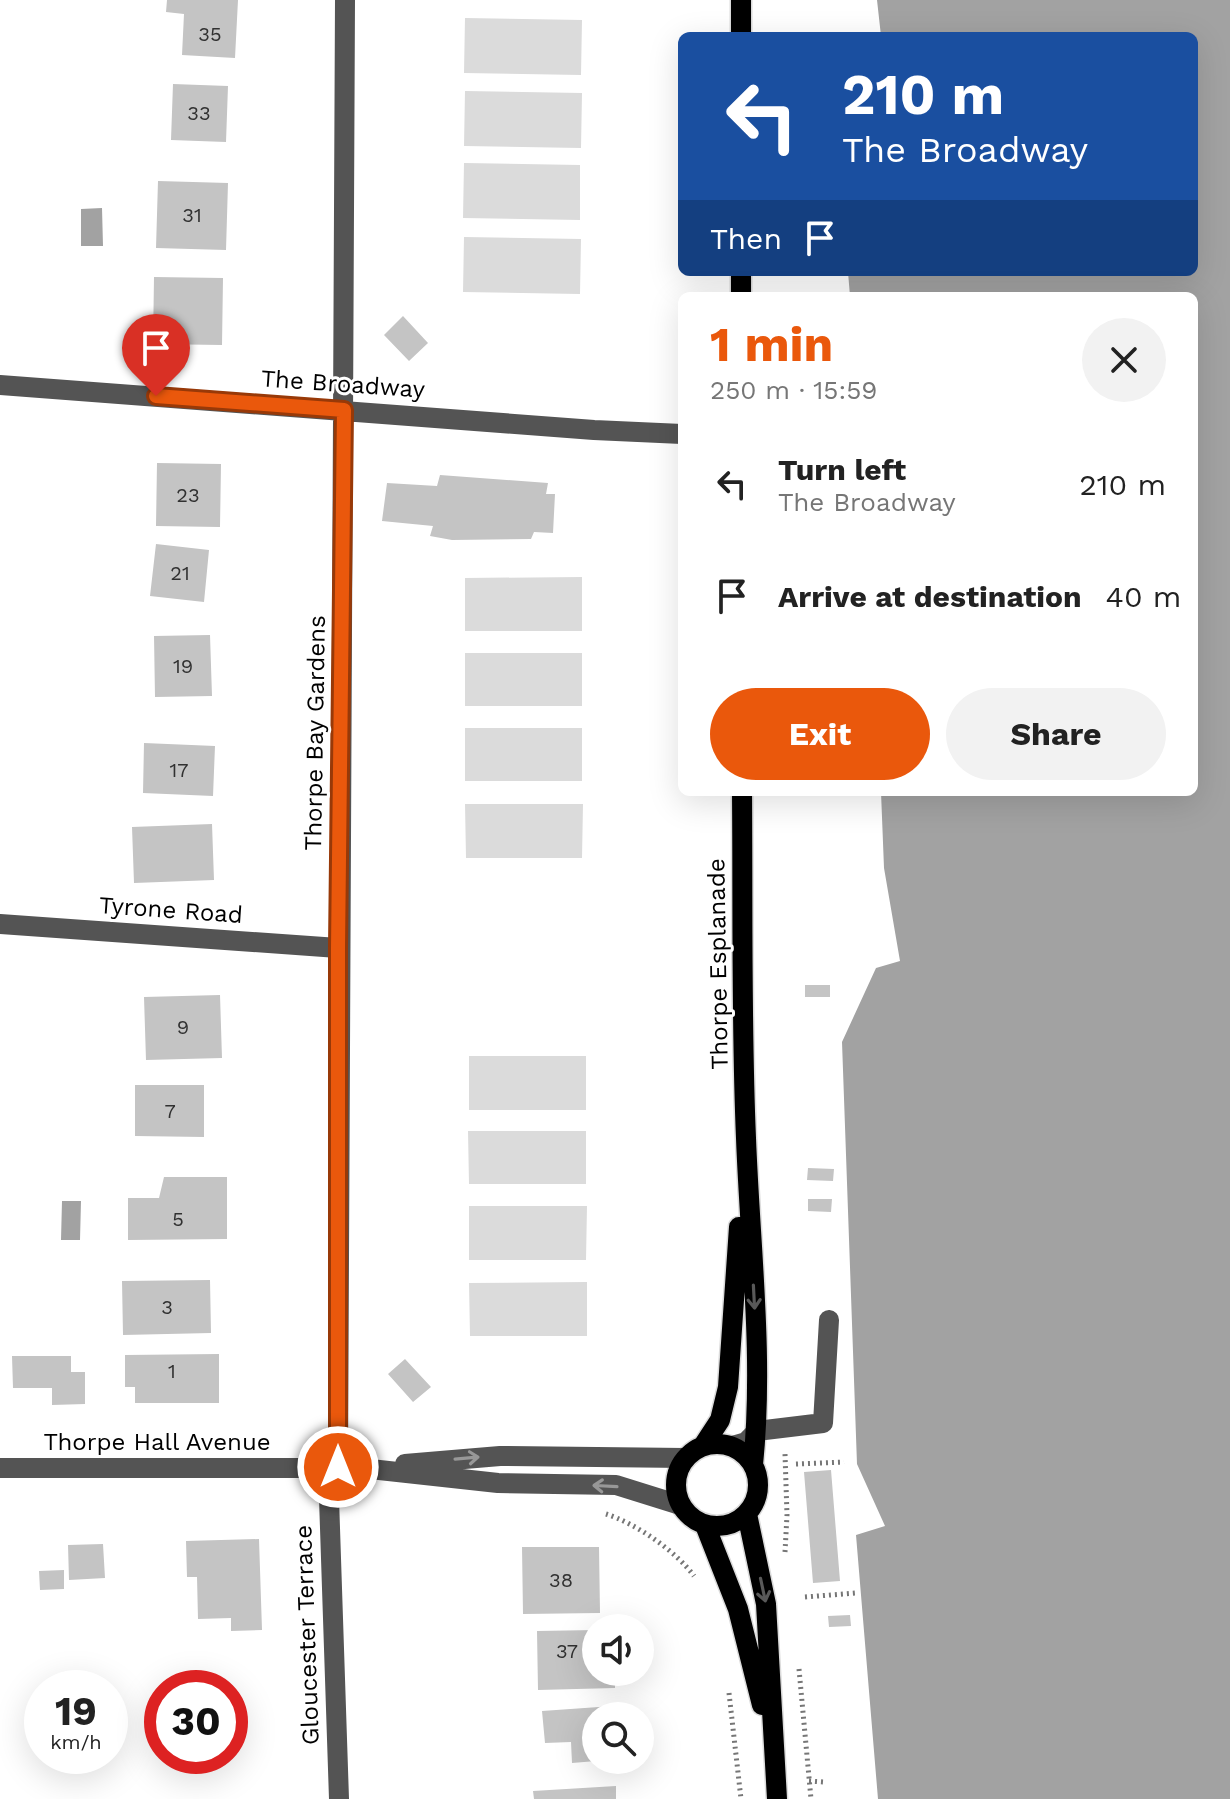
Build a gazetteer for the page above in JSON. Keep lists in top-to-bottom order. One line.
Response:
{"streets":{"main road":["Thorpe Esplanade"],"street":["The Broadway","Thorpe Bay Gardens","Tyrone Road","Thorpe Hall Avenue","Gloucester Terrace"]},"crossings":[["The Broadway","Thorpe Bay Gardens"],["Thorpe Bay Gardens","Tyrone Road"],["Thorpe Bay Gardens","Thorpe Hall Avenue"],["Thorpe Bay Gardens","Gloucester Terrace"],["Thorpe Esplanade","Thorpe Hall Avenue"],["Thorpe Hall Avenue","Gloucester Terrace"]],"house_numbers":["35","33","31","23","21","19","17","9","7","5","3","1","38","37"],"page":{"turn":["210 m","The Broadway"],"then":"Then","heading":["1 min","250 m · 15:59"],"list":[{"name":"Turn left","note":"The Broadway","value":"210 m"},{"name":"Arrive at destination","value":"40 m"}],"buttons":["Exit","Share"],"speed":"19 km/h","limit":"30"}}
